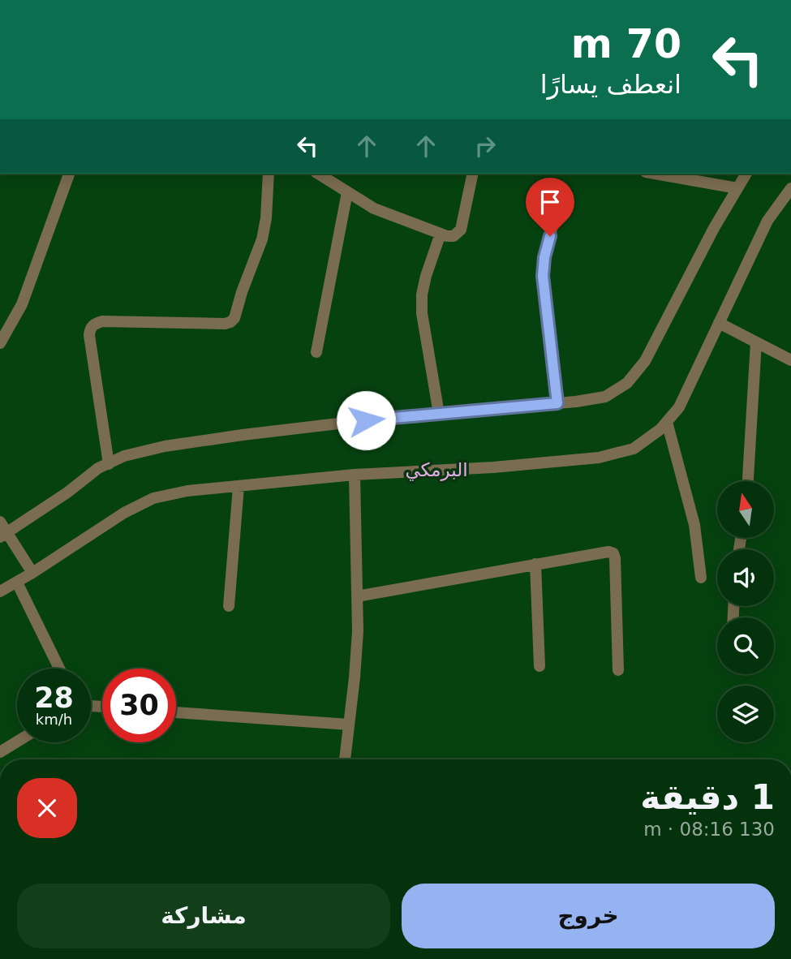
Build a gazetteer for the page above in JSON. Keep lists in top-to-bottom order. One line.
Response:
{"districts":["البرمكي"],"north":"top","page":{"turn":["70 m","انعطف يسارًا"],"speed":"28 km/h","limit":"30","heading":["1 دقيقة","130 m · 08:16"],"buttons":["خروج","مشاركة"]}}
